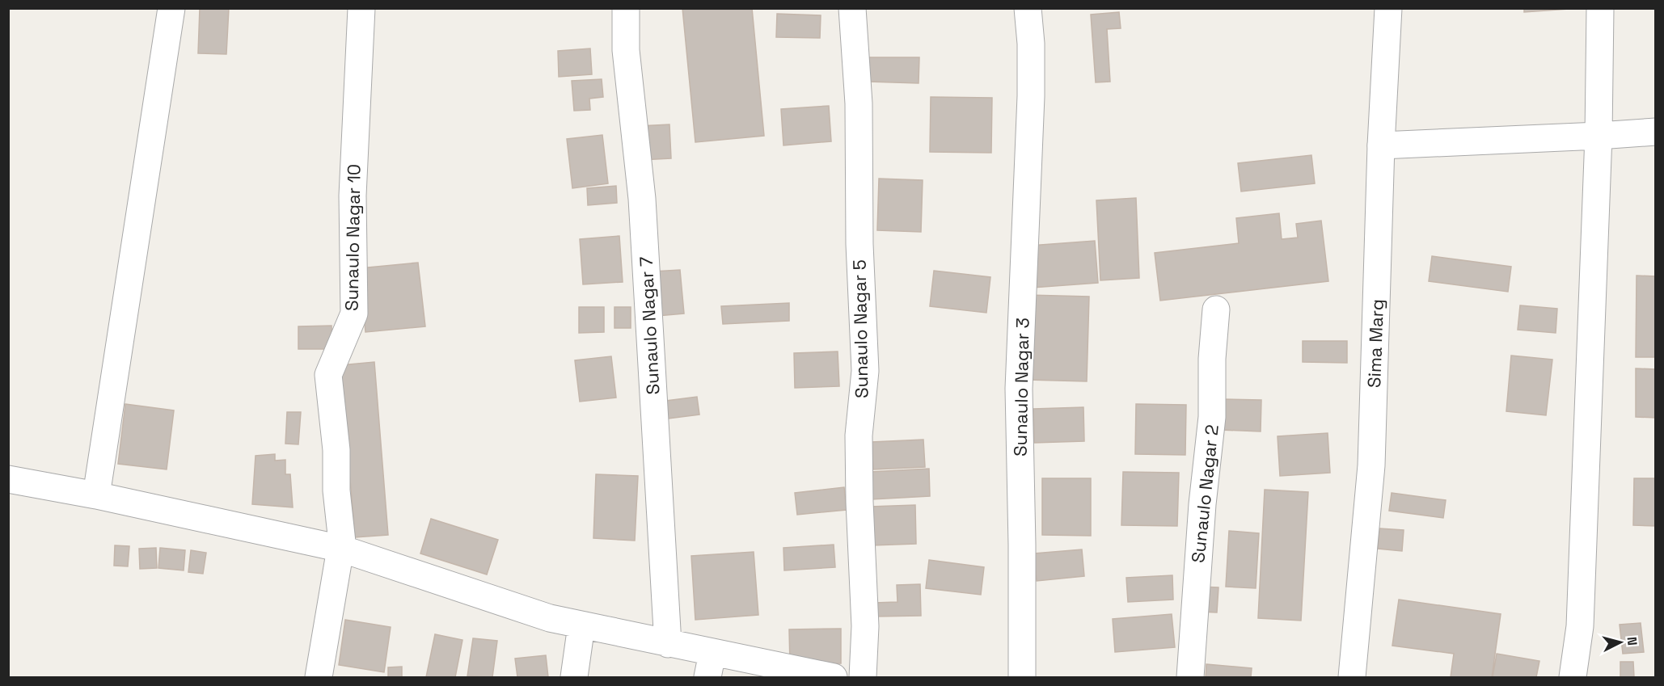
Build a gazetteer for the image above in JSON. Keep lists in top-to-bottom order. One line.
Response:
{"streets":{"street":["Sunaulo Nagar 10","Sunaulo Nagar 7","Sunaulo Nagar 5","Sima Marg","Sunaulo Nagar 3","Sunaulo Nagar 2"]},"north":"right"}
